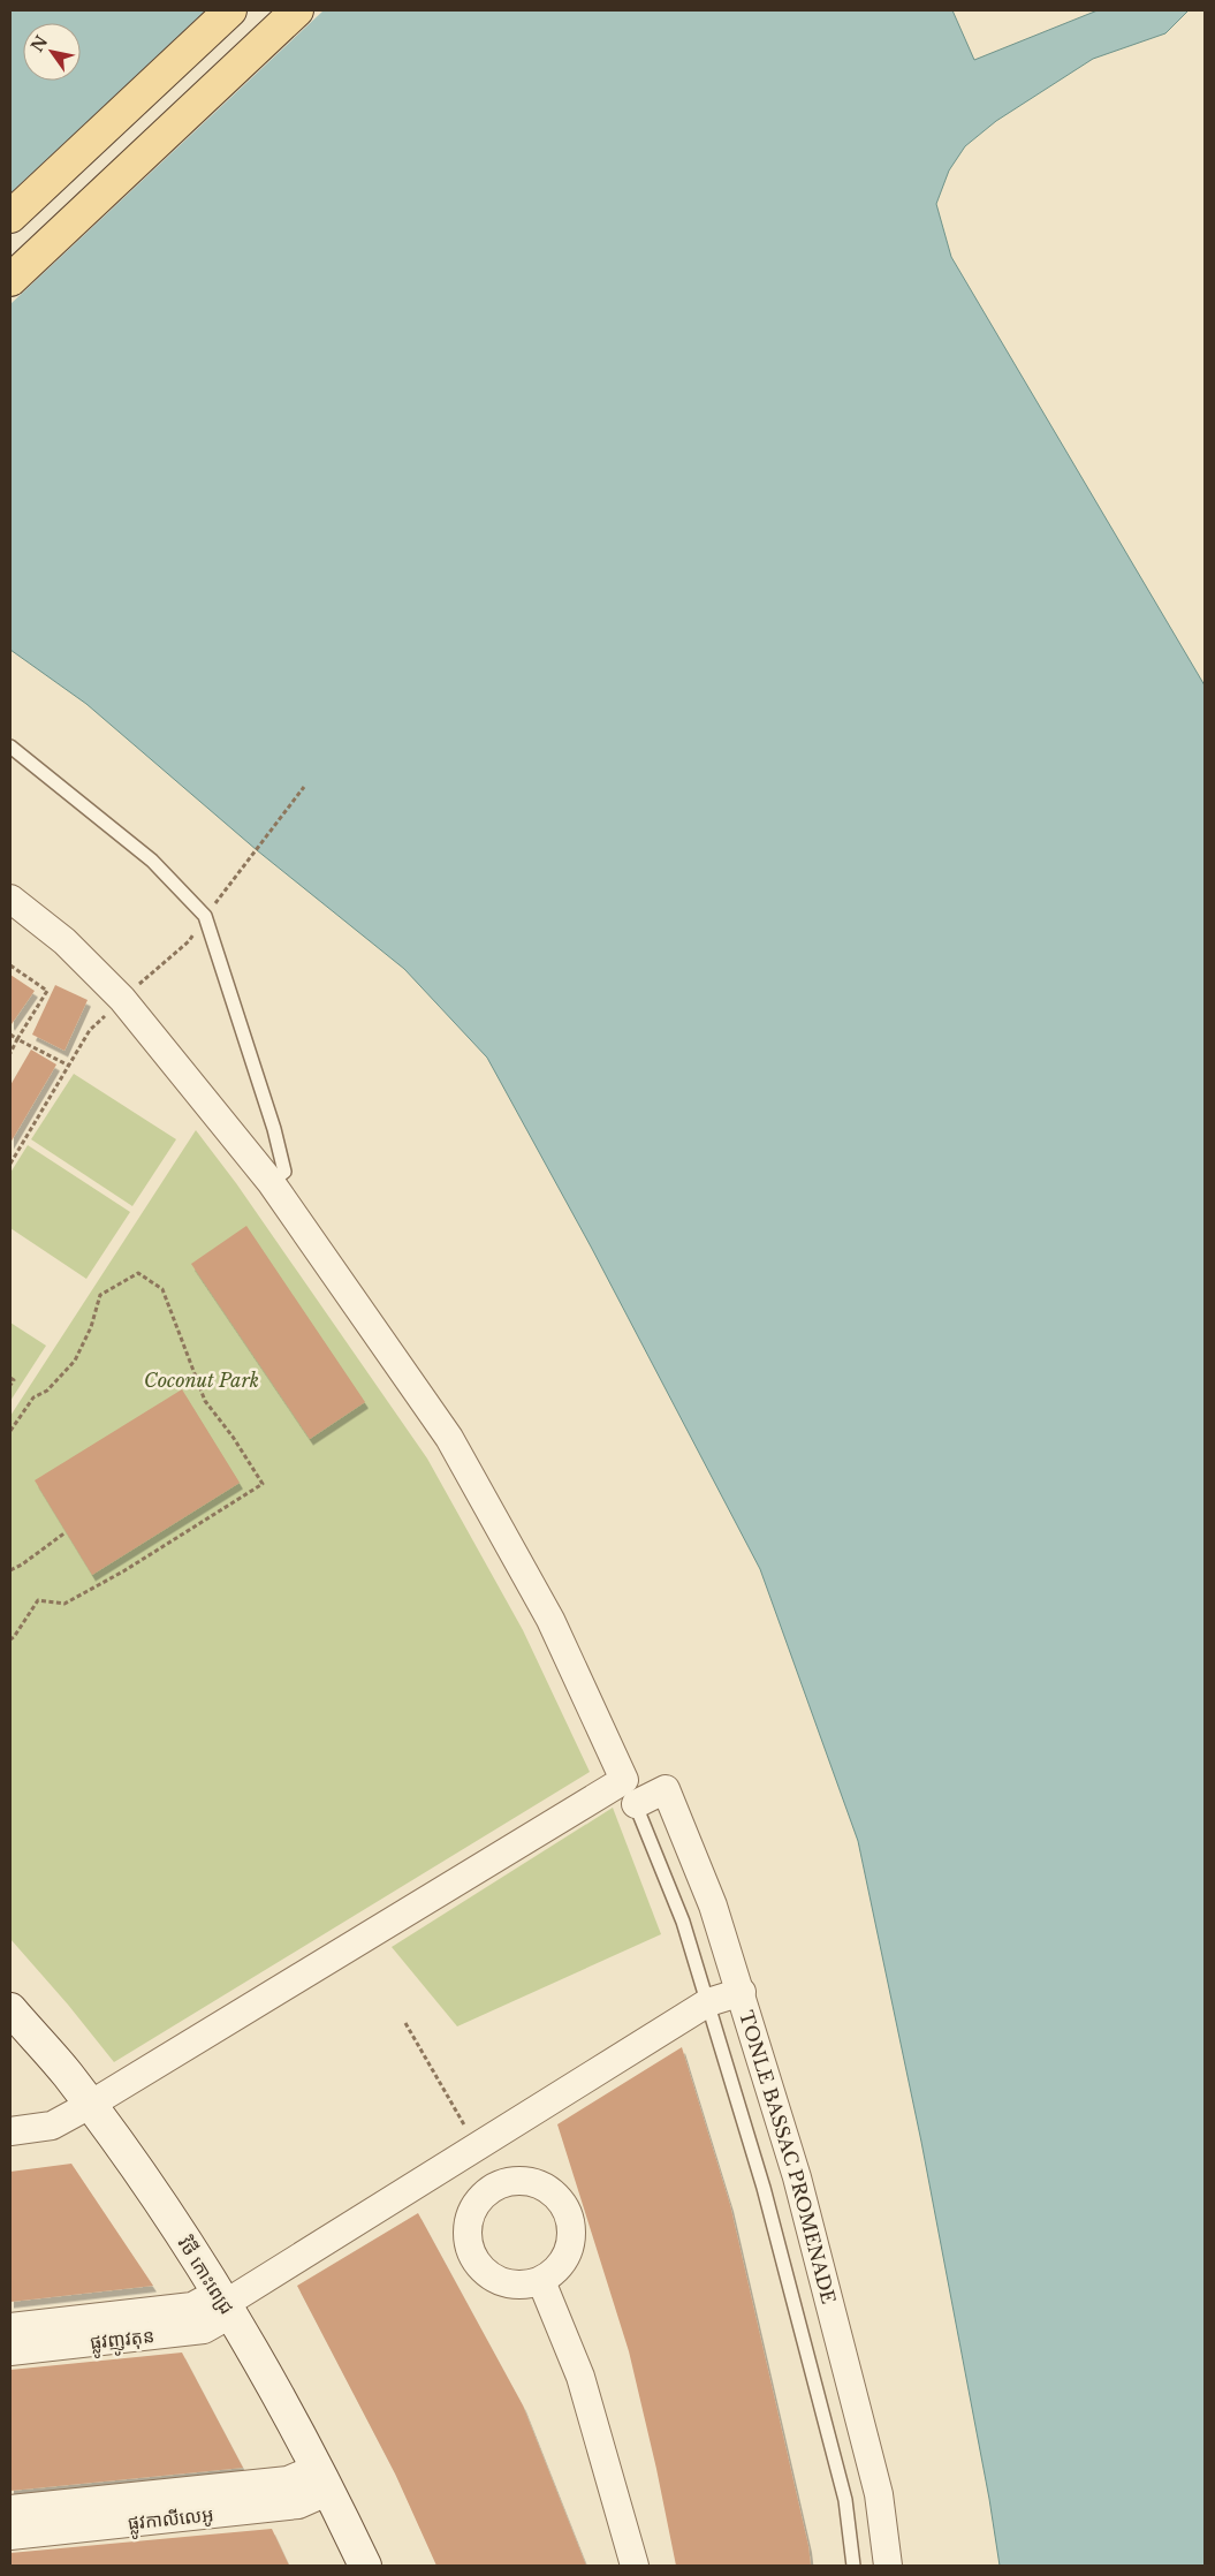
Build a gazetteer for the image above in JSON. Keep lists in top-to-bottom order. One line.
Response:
{"streets":{"main road":["វិថី កោះពេជ្រ"],"street":["TONLE BASSAC PROMENADE","ផ្លូវញូវតុន","ផ្លូវកាលីលេអូ"]},"crossings":[["វិថី កោះពេជ្រ","ផ្លូវញូវតុន"],["វិថី កោះពេជ្រ","ផ្លូវកាលីលេអូ"]],"parks":["Coconut Park"],"north":"top left"}
